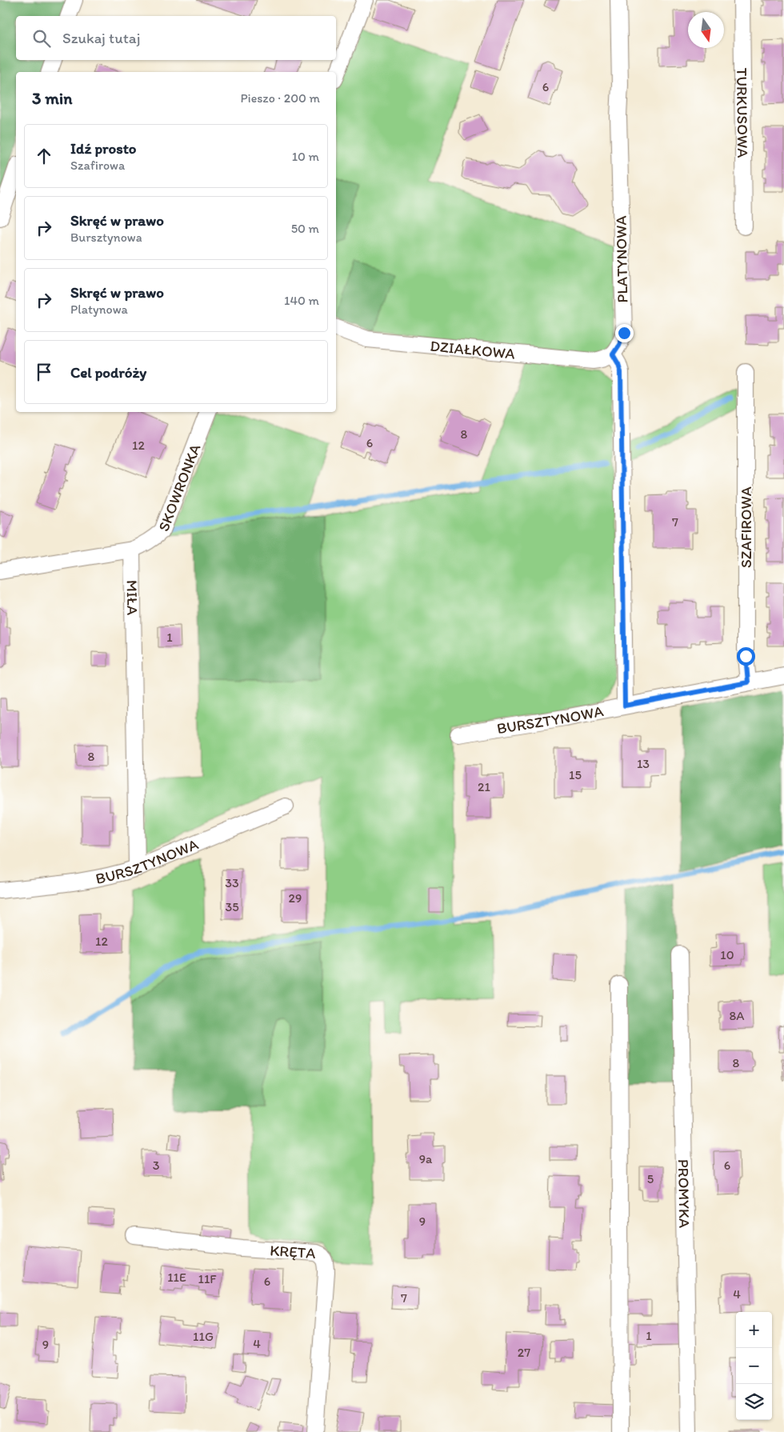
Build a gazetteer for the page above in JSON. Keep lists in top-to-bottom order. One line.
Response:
{"streets":{"street":["TURKUSOWA","PLATYNOWA","DZIAŁKOWA","SKOWRONKA","SZAFIROWA","MIŁA","BURSZTYNOWA","PROMYKA","KRĘTA"]},"crossings":[["PLATYNOWA","DZIAŁKOWA"],["SKOWRONKA","MIŁA"],["SZAFIROWA","BURSZTYNOWA"],["MIŁA","BURSZTYNOWA"]],"house_numbers":["6","8","6","12","7","1","8","13","15","21","33","29","35","12","10","8A","8","9a","3","6","5","9","11E","11F","6","4","7","1","11G","4","9","27"],"north":"bottom","page":{"search":"Szukaj tutaj","heading":["3 min","Pieszo · 200 m"],"list":[["Idź prosto","Szafirowa","10 m"],["Skręć w prawo","Bursztynowa","50 m"],["Skręć w prawo","Platynowa","140 m"],"Cel podróży"],"map_buttons":["+","−"]}}
